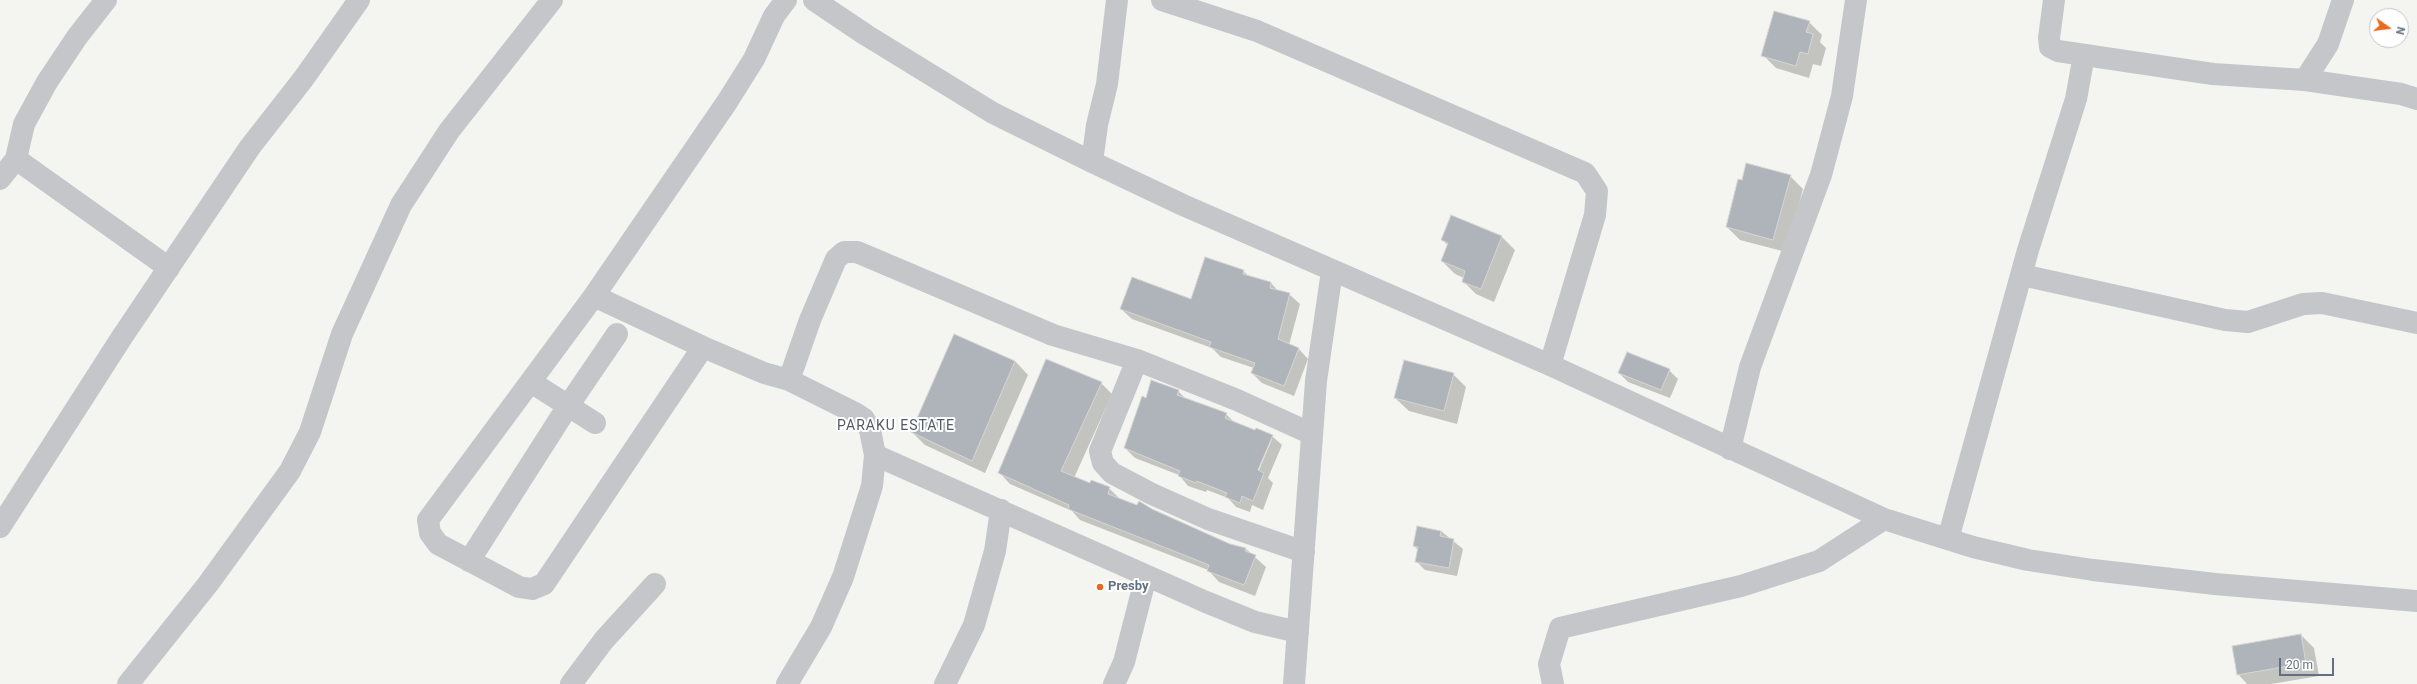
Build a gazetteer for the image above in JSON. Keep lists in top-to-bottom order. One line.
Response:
{"districts":["PARAKU ESTATE"],"places":["Presby"],"scale_bar":"20 m","north":"right"}
